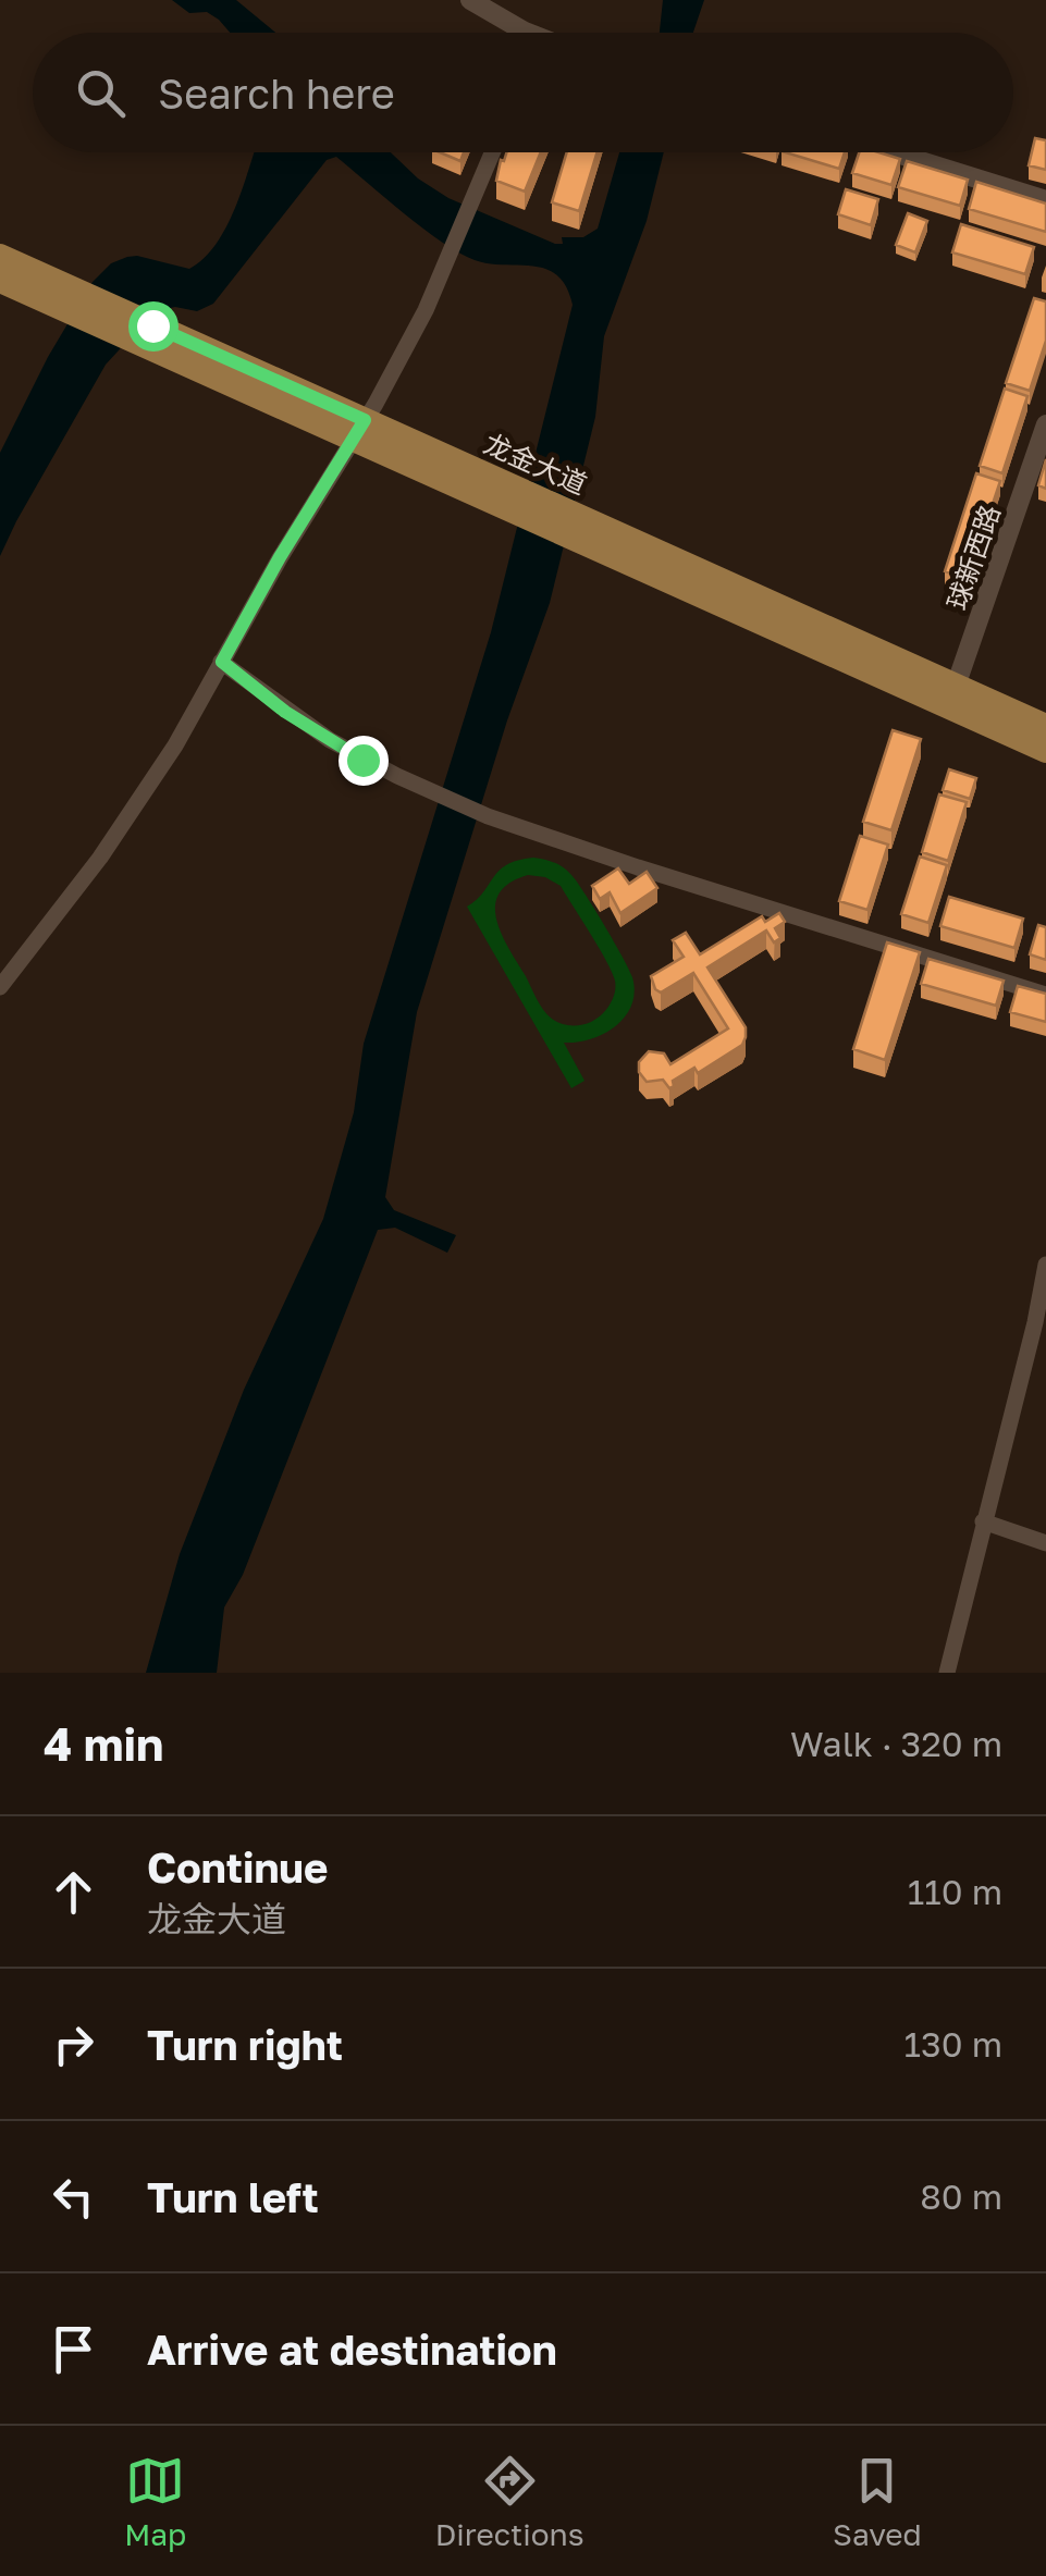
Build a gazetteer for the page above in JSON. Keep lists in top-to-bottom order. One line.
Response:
{"streets":{"main road":["龙金大道"],"street":["球新西路"]},"crossings":[["龙金大道","球新西路"]],"page":{"search":"Search here","heading":["4 min","Walk · 320 m"],"list":[["Continue","龙金大道","110 m"],["Turn right","130 m"],["Turn left","80 m"],"Arrive at destination"],"nav":["Map","Directions","Saved"]}}
